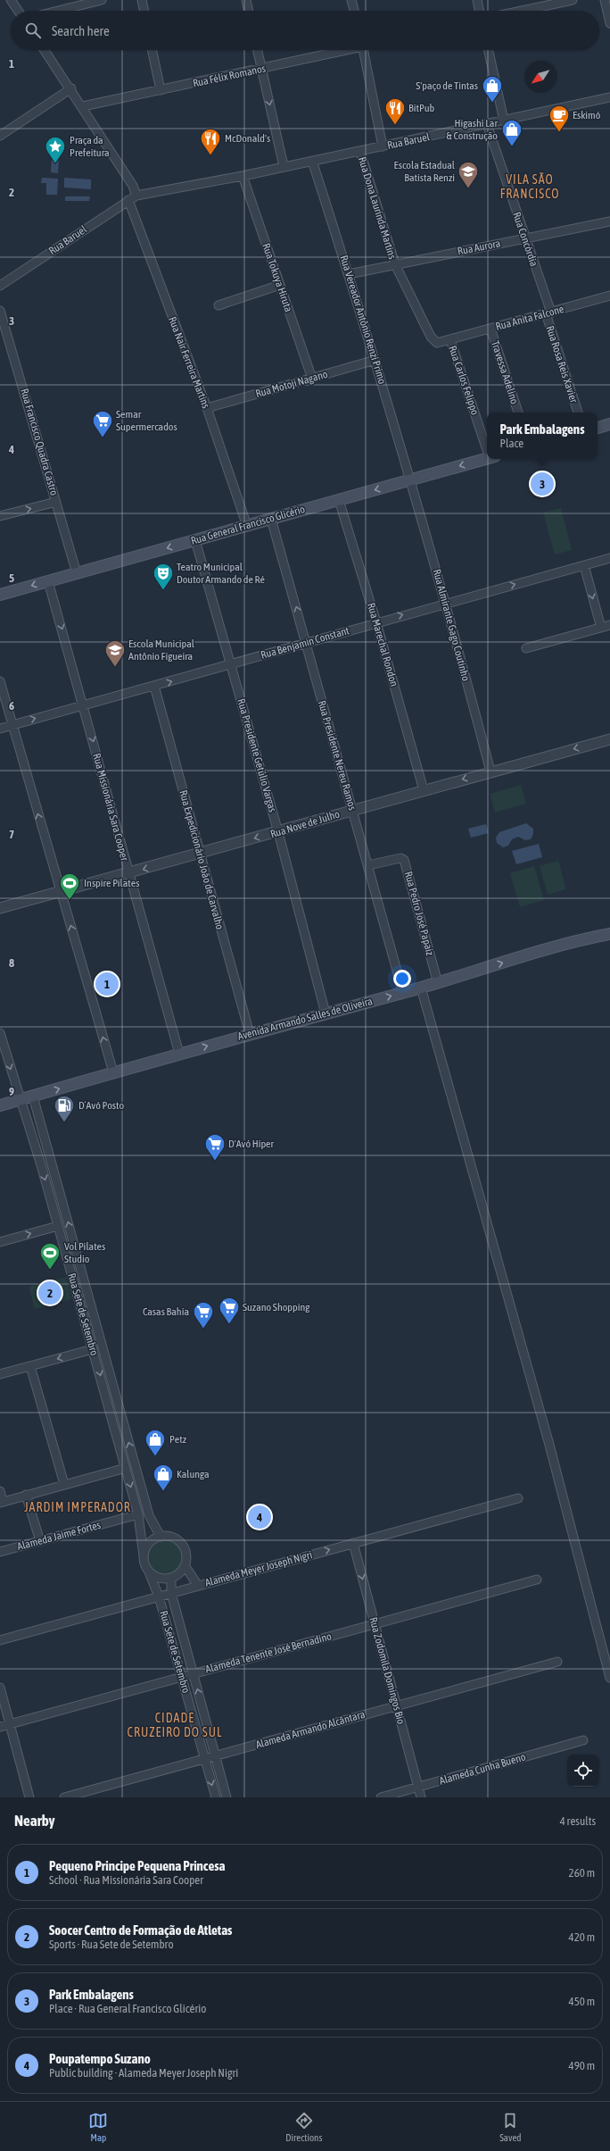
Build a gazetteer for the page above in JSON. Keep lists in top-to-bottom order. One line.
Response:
{"streets":{"main road":["Rua General Francisco Glicério","Avenida Armando Salles de Oliveira"],"street":["Rua Félix Romanos","Rua Baruel","Rua Dona Laurinda Martins","Rua Concórdia","Rua Aurora","Rua Tokuya Hiruta","Rua Anita Falcone","Rua Vereador Antônio Renzi Primo","Rua Nair Ferreira Martins","Rua Rosa Reis Xavier","Travessa Adelino","Rua Carlos Felippo","Rua Motoji Nagano","Rua Francisco Quadra Castro","Rua Almirante Gago Coutinho","Rua Benjamin Constant","Rua Marechal Rondon","Rua Presidente Getúlio Vargas","Rua Presidente Nereu Ramos","Rua Missionária Sara Cooper","Rua Nove de Julho","Rua Expedicionário João de Carvalho","Rua Pedro José Papaiz","Rua Sete de Setembro","Alameda Jaime Fortes","Alameda Meyer Joseph Nigri","Alameda Tenente José Bernadino","Rua Zodomila Domingos Bio","Alameda Armando Alcântara","Alameda Cunha Bueno"]},"crossings":[["Rua Baruel","Rua Dona Laurinda Martins"],["Rua Baruel","Rua Concórdia"],["Rua Baruel","Rua Tokuya Hiruta"],["Rua Baruel","Rua Vereador Antônio Renzi Primo"],["Rua Baruel","Rua Nair Ferreira Martins"],["Rua Dona Laurinda Martins","Rua Aurora"],["Rua Dona Laurinda Martins","Rua Carlos Felippo"],["Rua Concórdia","Rua Aurora"],["Rua Concórdia","Rua Anita Falcone"],["Rua Concórdia","Rua Rosa Reis Xavier"],["Rua Aurora","Rua Vereador Antônio Renzi Primo"],["Rua Aurora","Rua Carlos Felippo"],["Rua Tokuya Hiruta","Rua Motoji Nagano"],["Rua Anita Falcone","Rua Rosa Reis Xavier"],["Rua Anita Falcone","Travessa Adelino"],["Rua Anita Falcone","Rua Carlos Felippo"],["Rua Vereador Antônio Renzi Primo","Rua Motoji Nagano"],["Rua Vereador Antônio Renzi Primo","Rua General Francisco Glicério"],["Rua Vereador Antônio Renzi Primo","Rua Almirante Gago Coutinho"],["Rua Nair Ferreira Martins","Rua Motoji Nagano"],["Rua Nair Ferreira Martins","Rua General Francisco Glicério"],["Rua Francisco Quadra Castro","Rua General Francisco Glicério"],["Rua General Francisco Glicério","Rua Almirante Gago Coutinho"],["Rua General Francisco Glicério","Rua Marechal Rondon"],["Rua General Francisco Glicério","Rua Presidente Getúlio Vargas"],["Rua General Francisco Glicério","Rua Presidente Nereu Ramos"],["Rua General Francisco Glicério","Rua Missionária Sara Cooper"],["Rua Almirante Gago Coutinho","Rua Benjamin Constant"],["Rua Almirante Gago Coutinho","Rua Nove de Julho"],["Rua Benjamin Constant","Rua Marechal Rondon"],["Rua Benjamin Constant","Rua Presidente Getúlio Vargas"],["Rua Benjamin Constant","Rua Presidente Nereu Ramos"],["Rua Benjamin Constant","Rua Missionária Sara Cooper"],["Rua Benjamin Constant","Rua Expedicionário João de Carvalho"],["Rua Marechal Rondon","Rua Nove de Julho"],["Rua Presidente Getúlio Vargas","Rua Nove de Julho"],["Rua Presidente Getúlio Vargas","Avenida Armando Salles de Oliveira"],["Rua Presidente Nereu Ramos","Rua Nove de Julho"],["Rua Presidente Nereu Ramos","Rua Pedro José Papaiz"],["Rua Presidente Nereu Ramos","Avenida Armando Salles de Oliveira"],["Rua Missionária Sara Cooper","Rua Nove de Julho"],["Rua Missionária Sara Cooper","Avenida Armando Salles de Oliveira"],["Rua Nove de Julho","Rua Expedicionário João de Carvalho"],["Rua Expedicionário João de Carvalho","Avenida Armando Salles de Oliveira"],["Rua Pedro José Papaiz","Avenida Armando Salles de Oliveira"],["Avenida Armando Salles de Oliveira","Rua Sete de Setembro"],["Rua Sete de Setembro","Alameda Jaime Fortes"],["Rua Sete de Setembro","Alameda Meyer Joseph Nigri"],["Rua Sete de Setembro","Alameda Tenente José Bernadino"],["Rua Sete de Setembro","Alameda Armando Alcântara"],["Alameda Meyer Joseph Nigri","Rua Zodomila Domingos Bio"],["Alameda Tenente José Bernadino","Rua Zodomila Domingos Bio"],["Rua Zodomila Domingos Bio","Alameda Armando Alcântara"],["Rua Zodomila Domingos Bio","Alameda Cunha Bueno"]],"one_way":["Rua General Francisco Glicério","Rua Benjamin Constant","Rua Nove de Julho","Avenida Armando Salles de Oliveira"],"districts":["VILA SÃO FRANCISCO","JARDIM IMPERADOR","CIDADE CRUZEIRO DO SUL"],"places":{"shop":["S'paço de Tintas","Higashi Lar & Construção","Petz","Kalunga"],"restaurant":["BitPub","McDonald's"],"cafe":["Eskimó"],"place":["Praça da Prefeitura"],"school or university":["Escola Estadual Batista Renzi","Escola Municipal Antônio Figueira"],"supermarket":["Semar Supermercados","D'Avó Hiper","Suzano Shopping","Casas Bahia"],"theatre":["Teatro Municipal Doutor Armando de Ré"],"sports":["Inspire Pilates","Vol Pilates Studio"],"fuel station":["D´Avó Posto"]},"north":"bottom left","page":{"search":"Search here","popup":["Park Embalagens","Place"],"pins":["3","1","2","4"],"heading":["Nearby","4 results"],"list":[{"mark":"1","name":"Pequeno Principe Pequena Princesa","note":"School · Rua Missionária Sara Cooper","value":"260 m"},{"mark":"2","name":"Soocer Centro de Formação de Atletas","note":"Sports · Rua Sete de Setembro","value":"420 m"},{"mark":"3","name":"Park Embalagens","note":"Place · Rua General Francisco Glicério","value":"450 m"},{"mark":"4","name":"Poupatempo Suzano","note":"Public building · Alameda Meyer Joseph Nigri","value":"490 m"}],"nav":["Map","Directions","Saved"]},"grid":{"rows":["1","2","3","4","5","6","7","8","9"]}}
